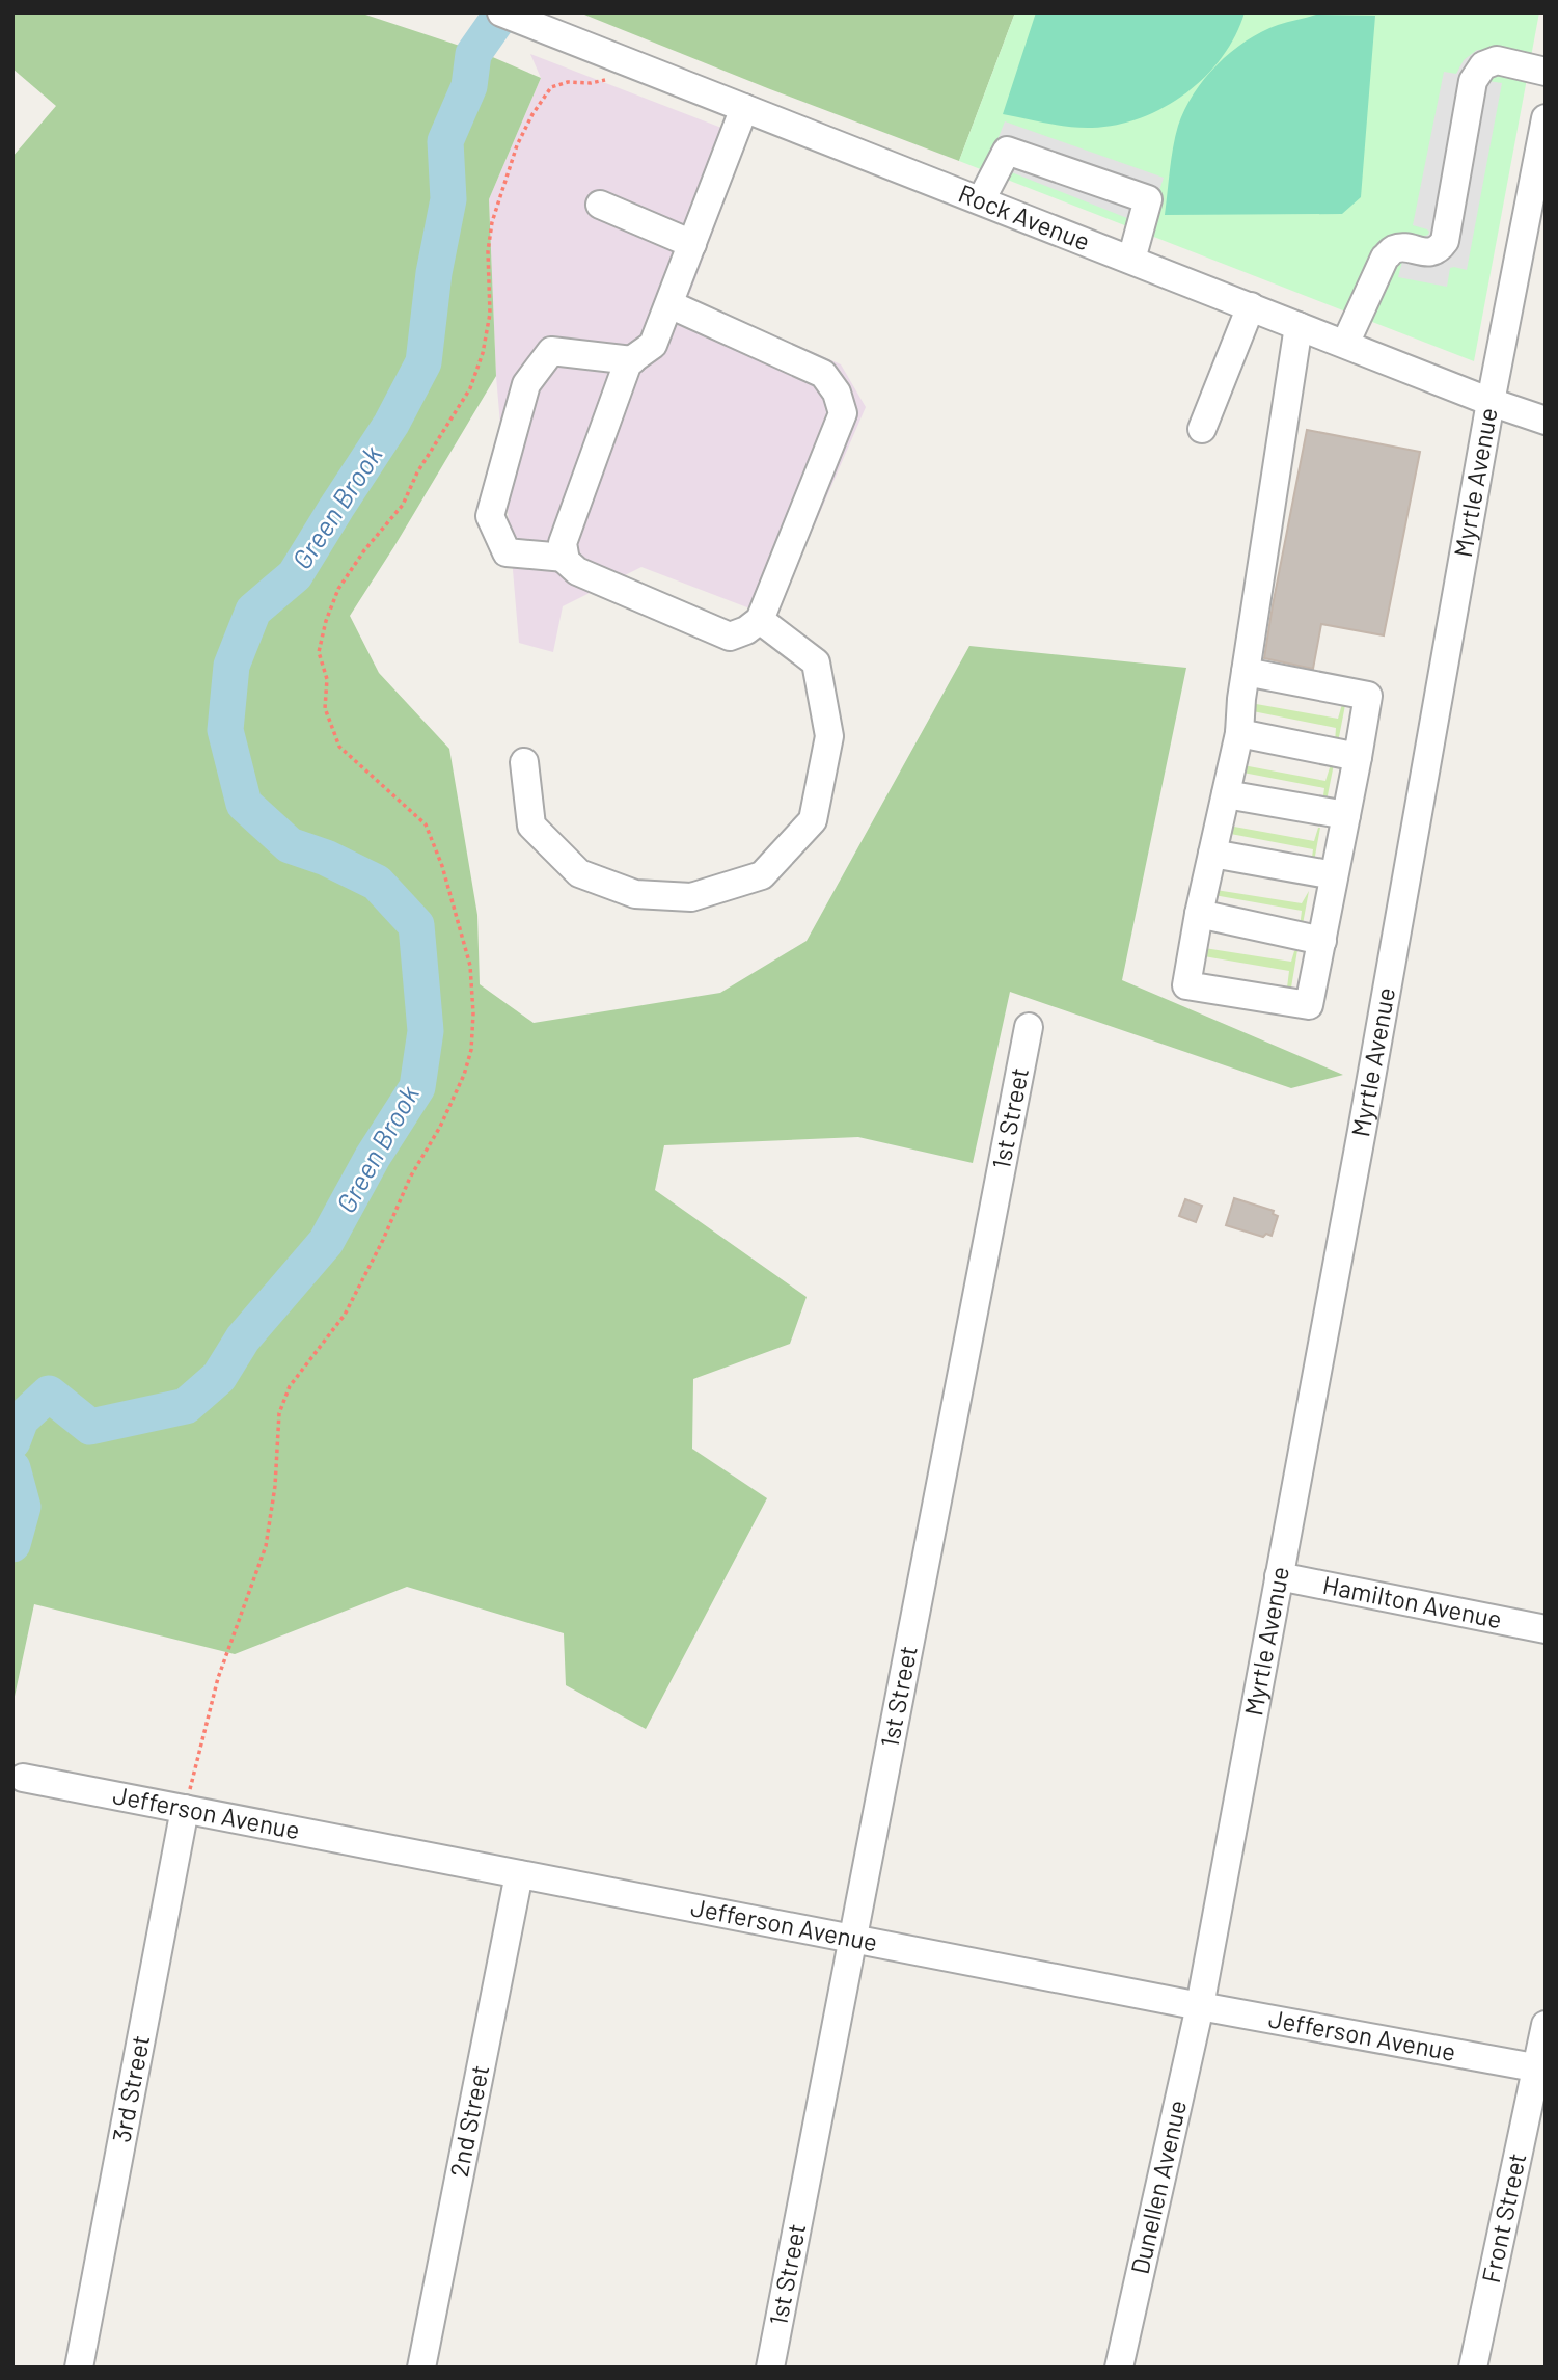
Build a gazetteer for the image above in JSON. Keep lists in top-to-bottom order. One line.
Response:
{"streets":{"street":["Rock Avenue","Myrtle Avenue","1st Street","Hamilton Avenue","Jefferson Avenue","3rd Street","2nd Street","Dunellen Avenue","Front Street"]},"crossings":[["Rock Avenue","Myrtle Avenue"],["Myrtle Avenue","Hamilton Avenue"],["Myrtle Avenue","Jefferson Avenue"],["Myrtle Avenue","Dunellen Avenue"],["1st Street","Jefferson Avenue"],["Jefferson Avenue","3rd Street"],["Jefferson Avenue","2nd Street"],["Jefferson Avenue","Dunellen Avenue"],["Jefferson Avenue","Front Street"]],"water":["Green Brook"]}
